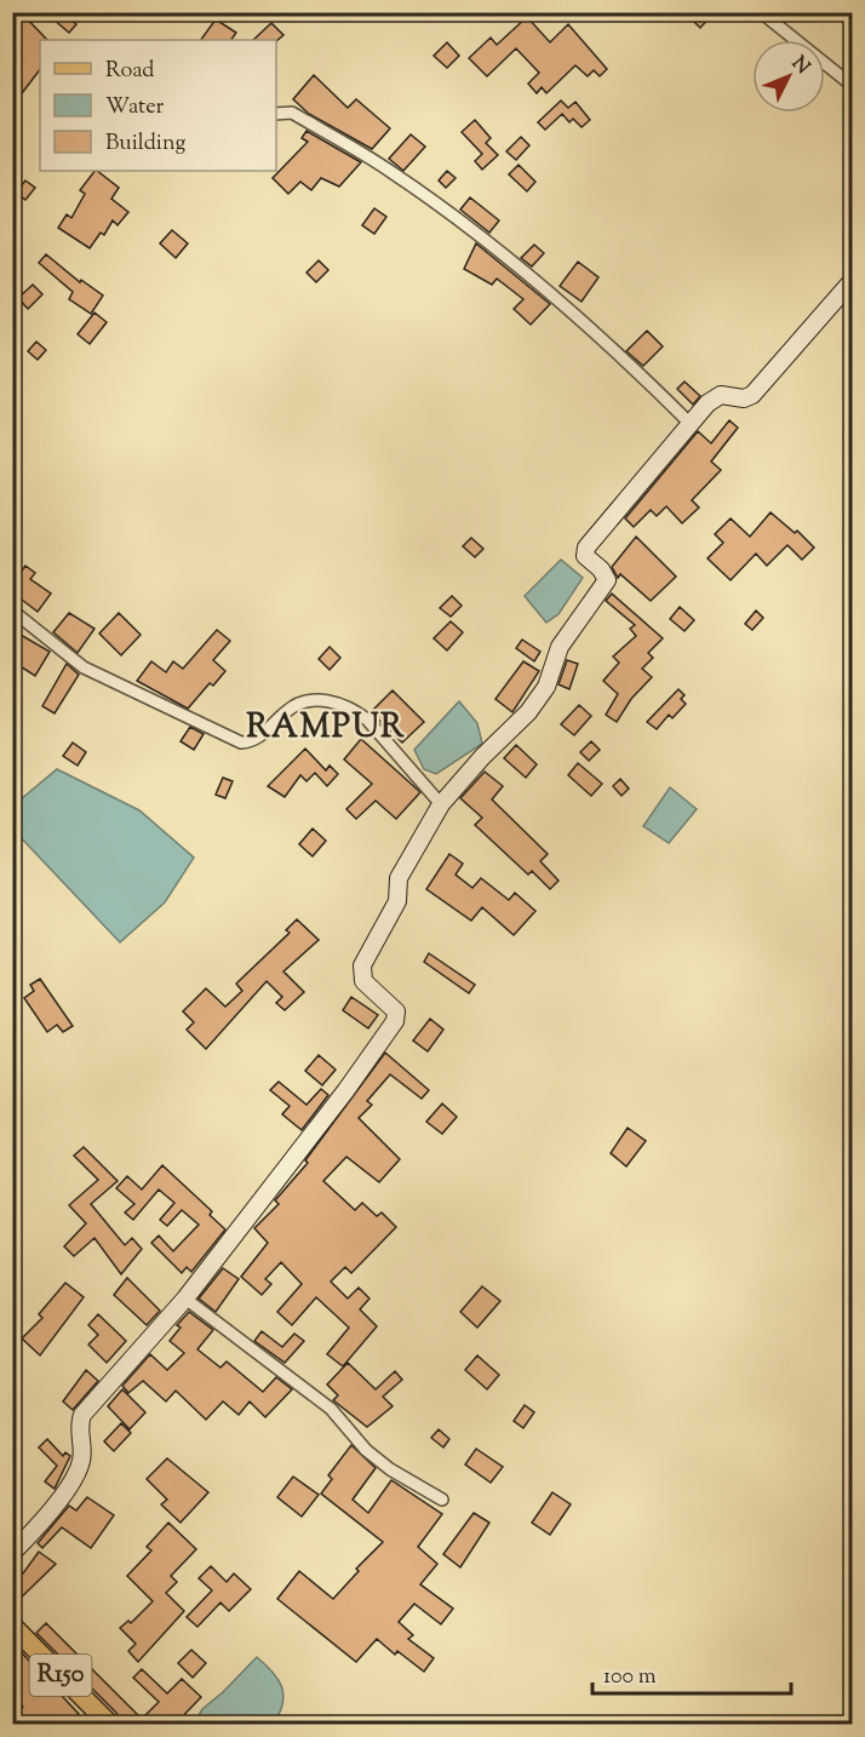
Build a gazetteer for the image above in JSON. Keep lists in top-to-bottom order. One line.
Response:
{"streets":{"main road":["R150"]},"districts":["RAMPUR"],"legend":["Road","Water","Building"],"scale_bar":"100 m","north":"top right"}
